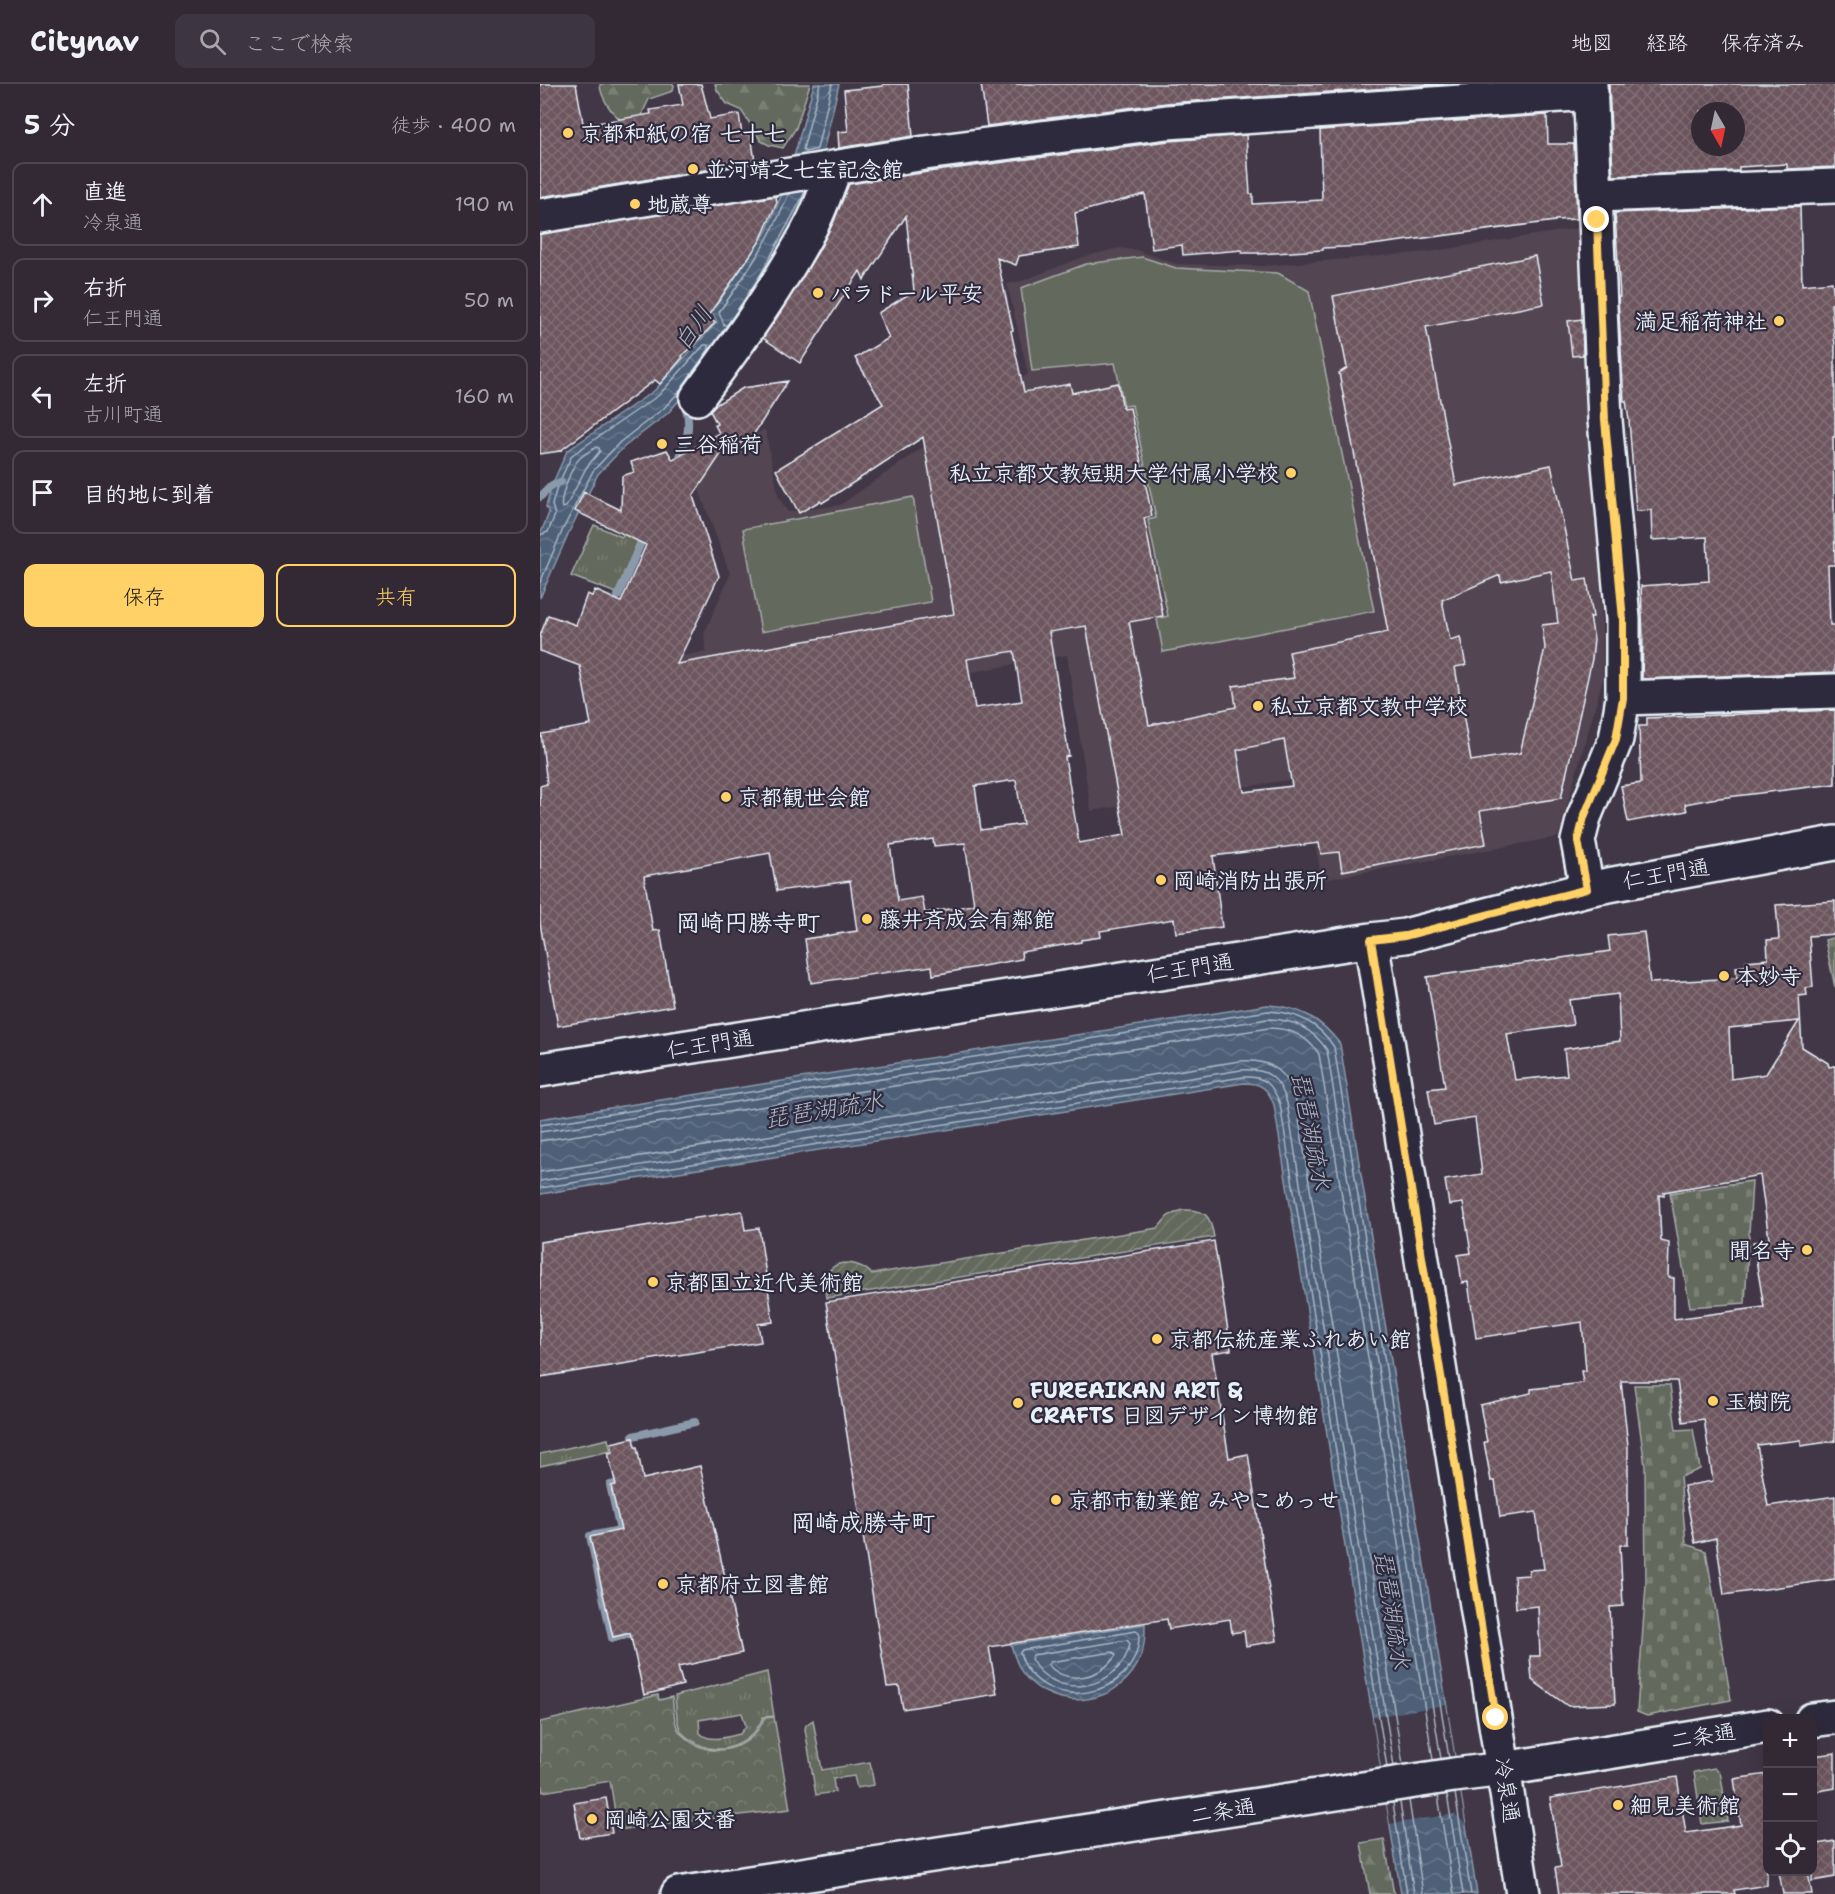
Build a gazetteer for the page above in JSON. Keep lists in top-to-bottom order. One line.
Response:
{"streets":{"street":["仁王門通","二条通","冷泉通"]},"crossings":[["仁王門通","冷泉通"],["二条通","冷泉通"]],"districts":["岡崎円勝寺町","岡崎成勝寺町"],"water":["白川","琵琶湖疏水"],"places":["京都和紙の宿 七十七","並河靖之七宝記念館","地蔵尊","パラドール平安","満足稲荷神社","三谷稲荷","私立京都文教短期大学付属小学校","私立京都文教中学校","京都観世会館","岡崎消防出張所","藤井斉成会有鄰館","本妙寺","聞名寺","京都国立近代美術館","京都伝統産業ふれあい館","玉樹院","FUREAIKAN ART & CRAFTS 日図デザイン博物館","京都市勧業館 みやこめっせ","京都府立図書館","細見美術館","岡崎公園交番"],"north":"bottom","page":{"header":"Citynav","search":"ここで検索","nav":["地図","経路","保存済み"],"heading":["5 分","徒歩 · 400 m"],"list":[["直進","冷泉通","190 m"],["右折","仁王門通","50 m"],["左折","古川町通","160 m"],"目的地に到着"],"buttons":["保存","共有"],"map_buttons":["+","−"]}}
